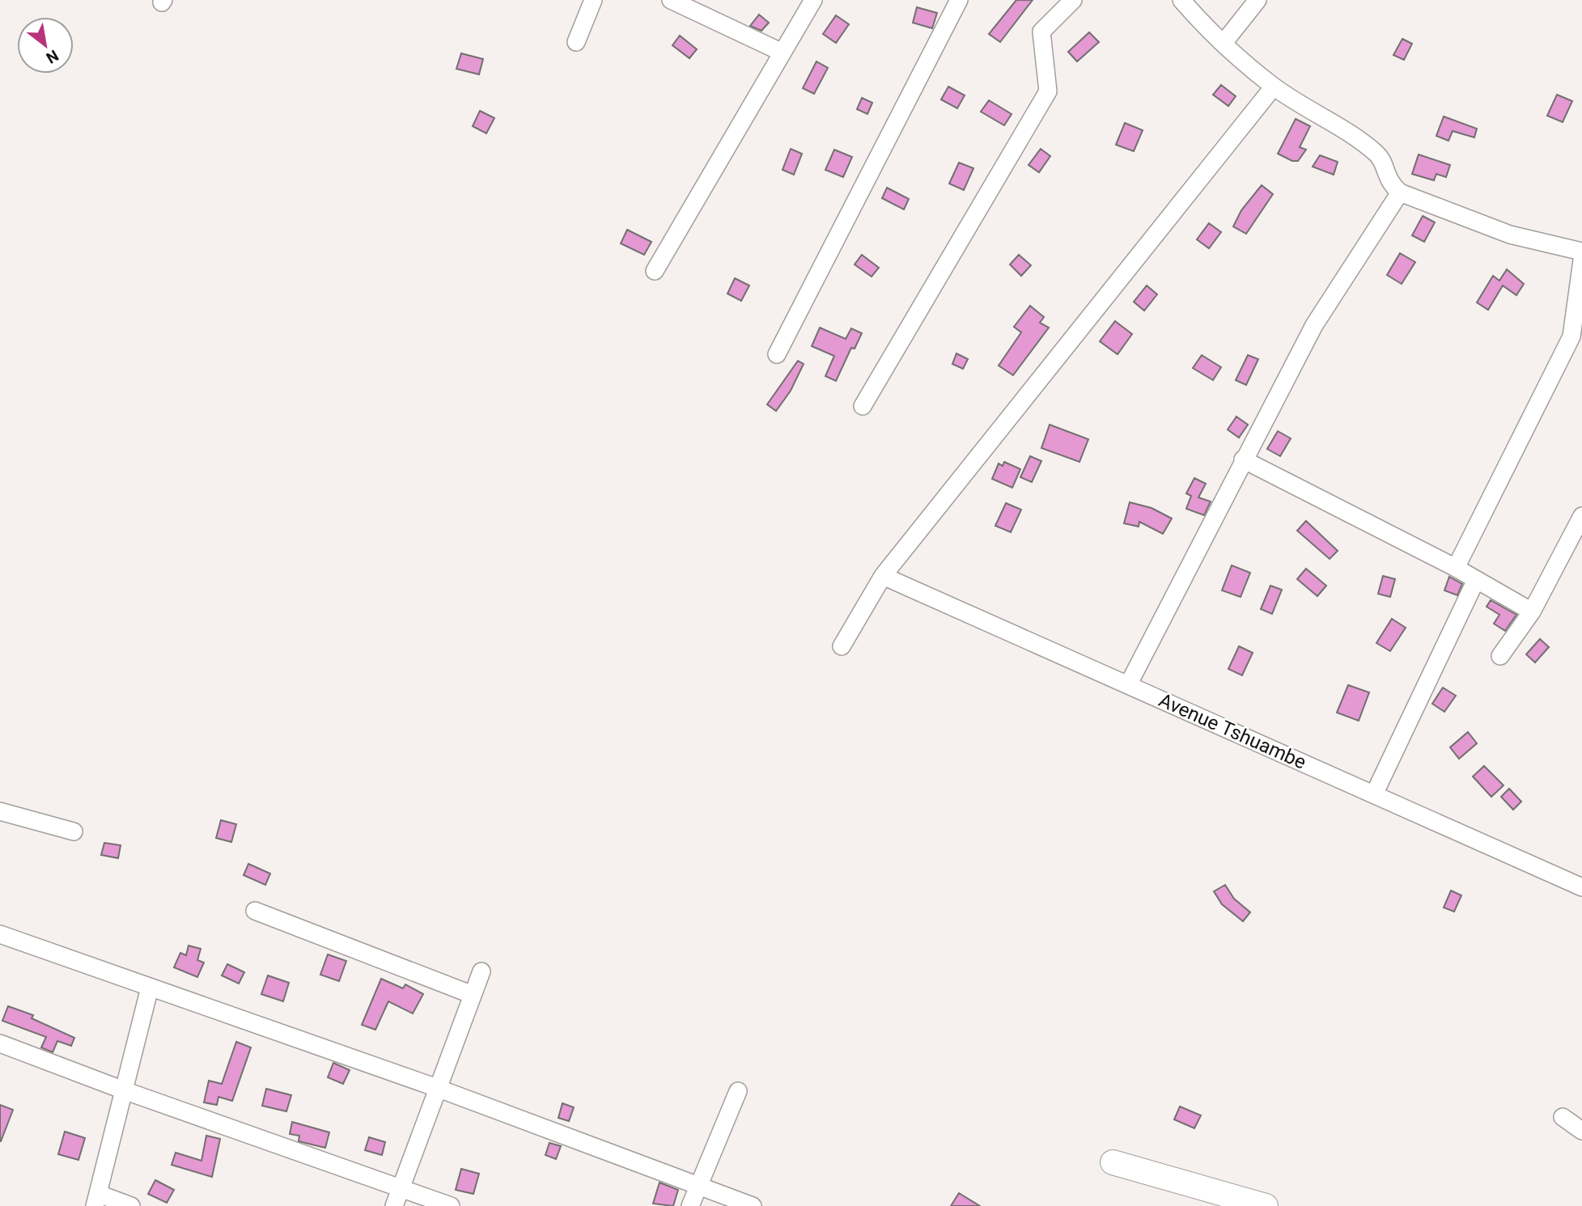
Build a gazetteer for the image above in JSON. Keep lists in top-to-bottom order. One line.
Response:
{"streets":{"street":["Avenue Tshuambe"]},"north":"bottom right"}
